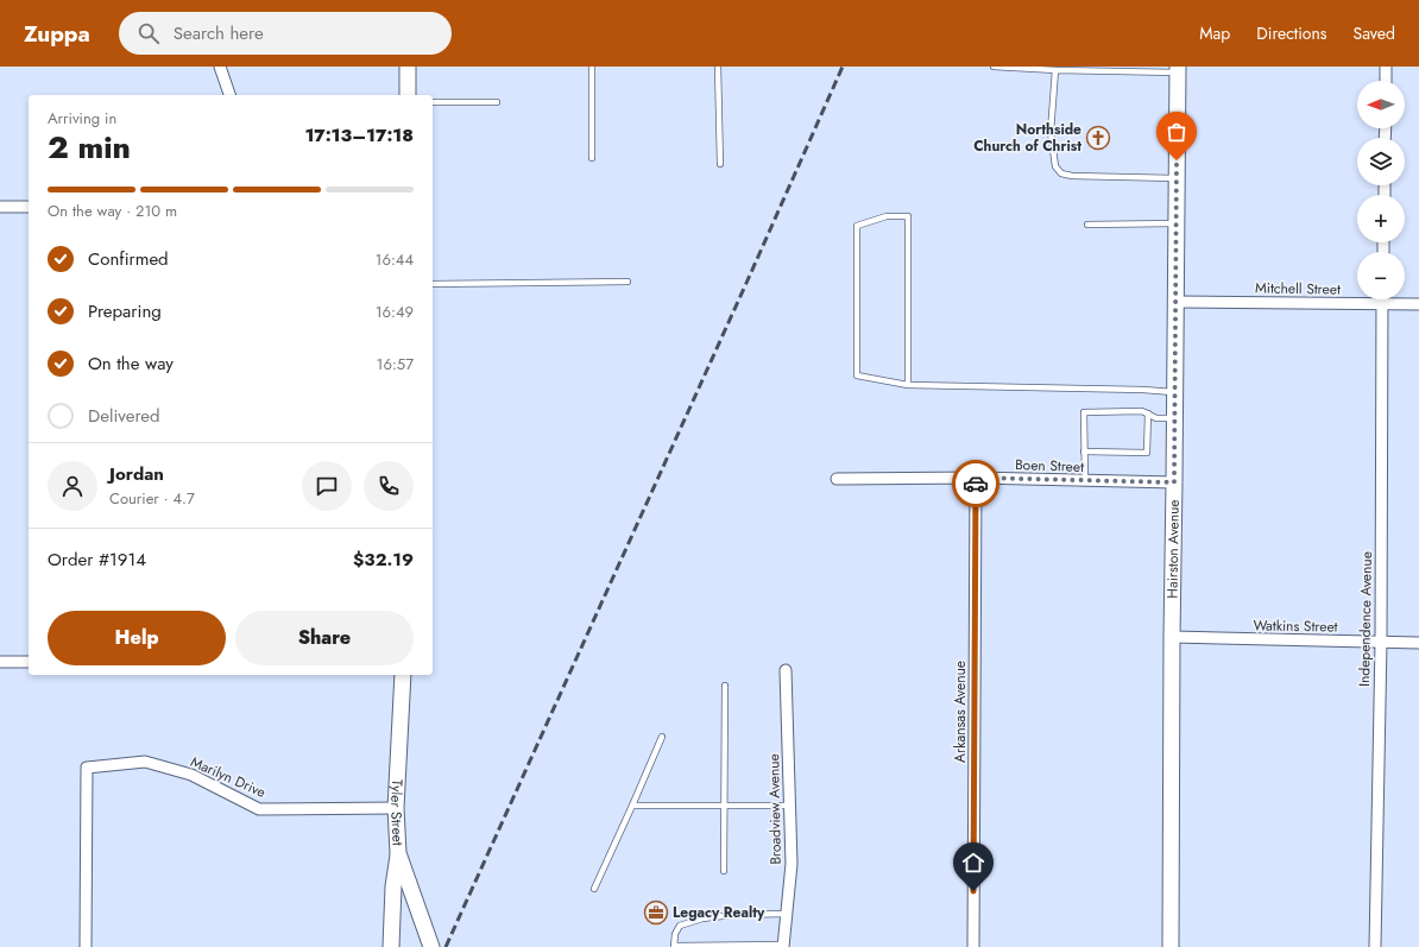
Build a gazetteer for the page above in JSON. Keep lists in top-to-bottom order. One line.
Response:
{"streets":{"street":["Mitchell Street","Boen Street","Hairston Avenue","Independence Avenue","Watkins Street","Arkansas Avenue","Marilyn Drive","Broadview Avenue","Tyler Street"]},"crossings":[["Mitchell Street","Hairston Avenue"],["Mitchell Street","Independence Avenue"],["Boen Street","Hairston Avenue"],["Boen Street","Arkansas Avenue"],["Hairston Avenue","Watkins Street"],["Independence Avenue","Watkins Street"],["Marilyn Drive","Tyler Street"]],"places":{"church":["Northside Church of Christ"],"office":["Legacy Realty"]},"north":"left","page":{"header":"Zuppa","search":"Search here","nav":["Map","Directions","Saved"],"map_buttons":["+","−"],"heading":["2 min","Arriving in","17:13–17:18"],"panel":["Jordan","Courier · 4.7","Order #1914","$32.19"],"bar":"On the way · 210 m","list":[["Confirmed","16:44"],["Preparing","16:49"],["On the way","16:57"],"Delivered"],"buttons":["Help","Share"]}}
